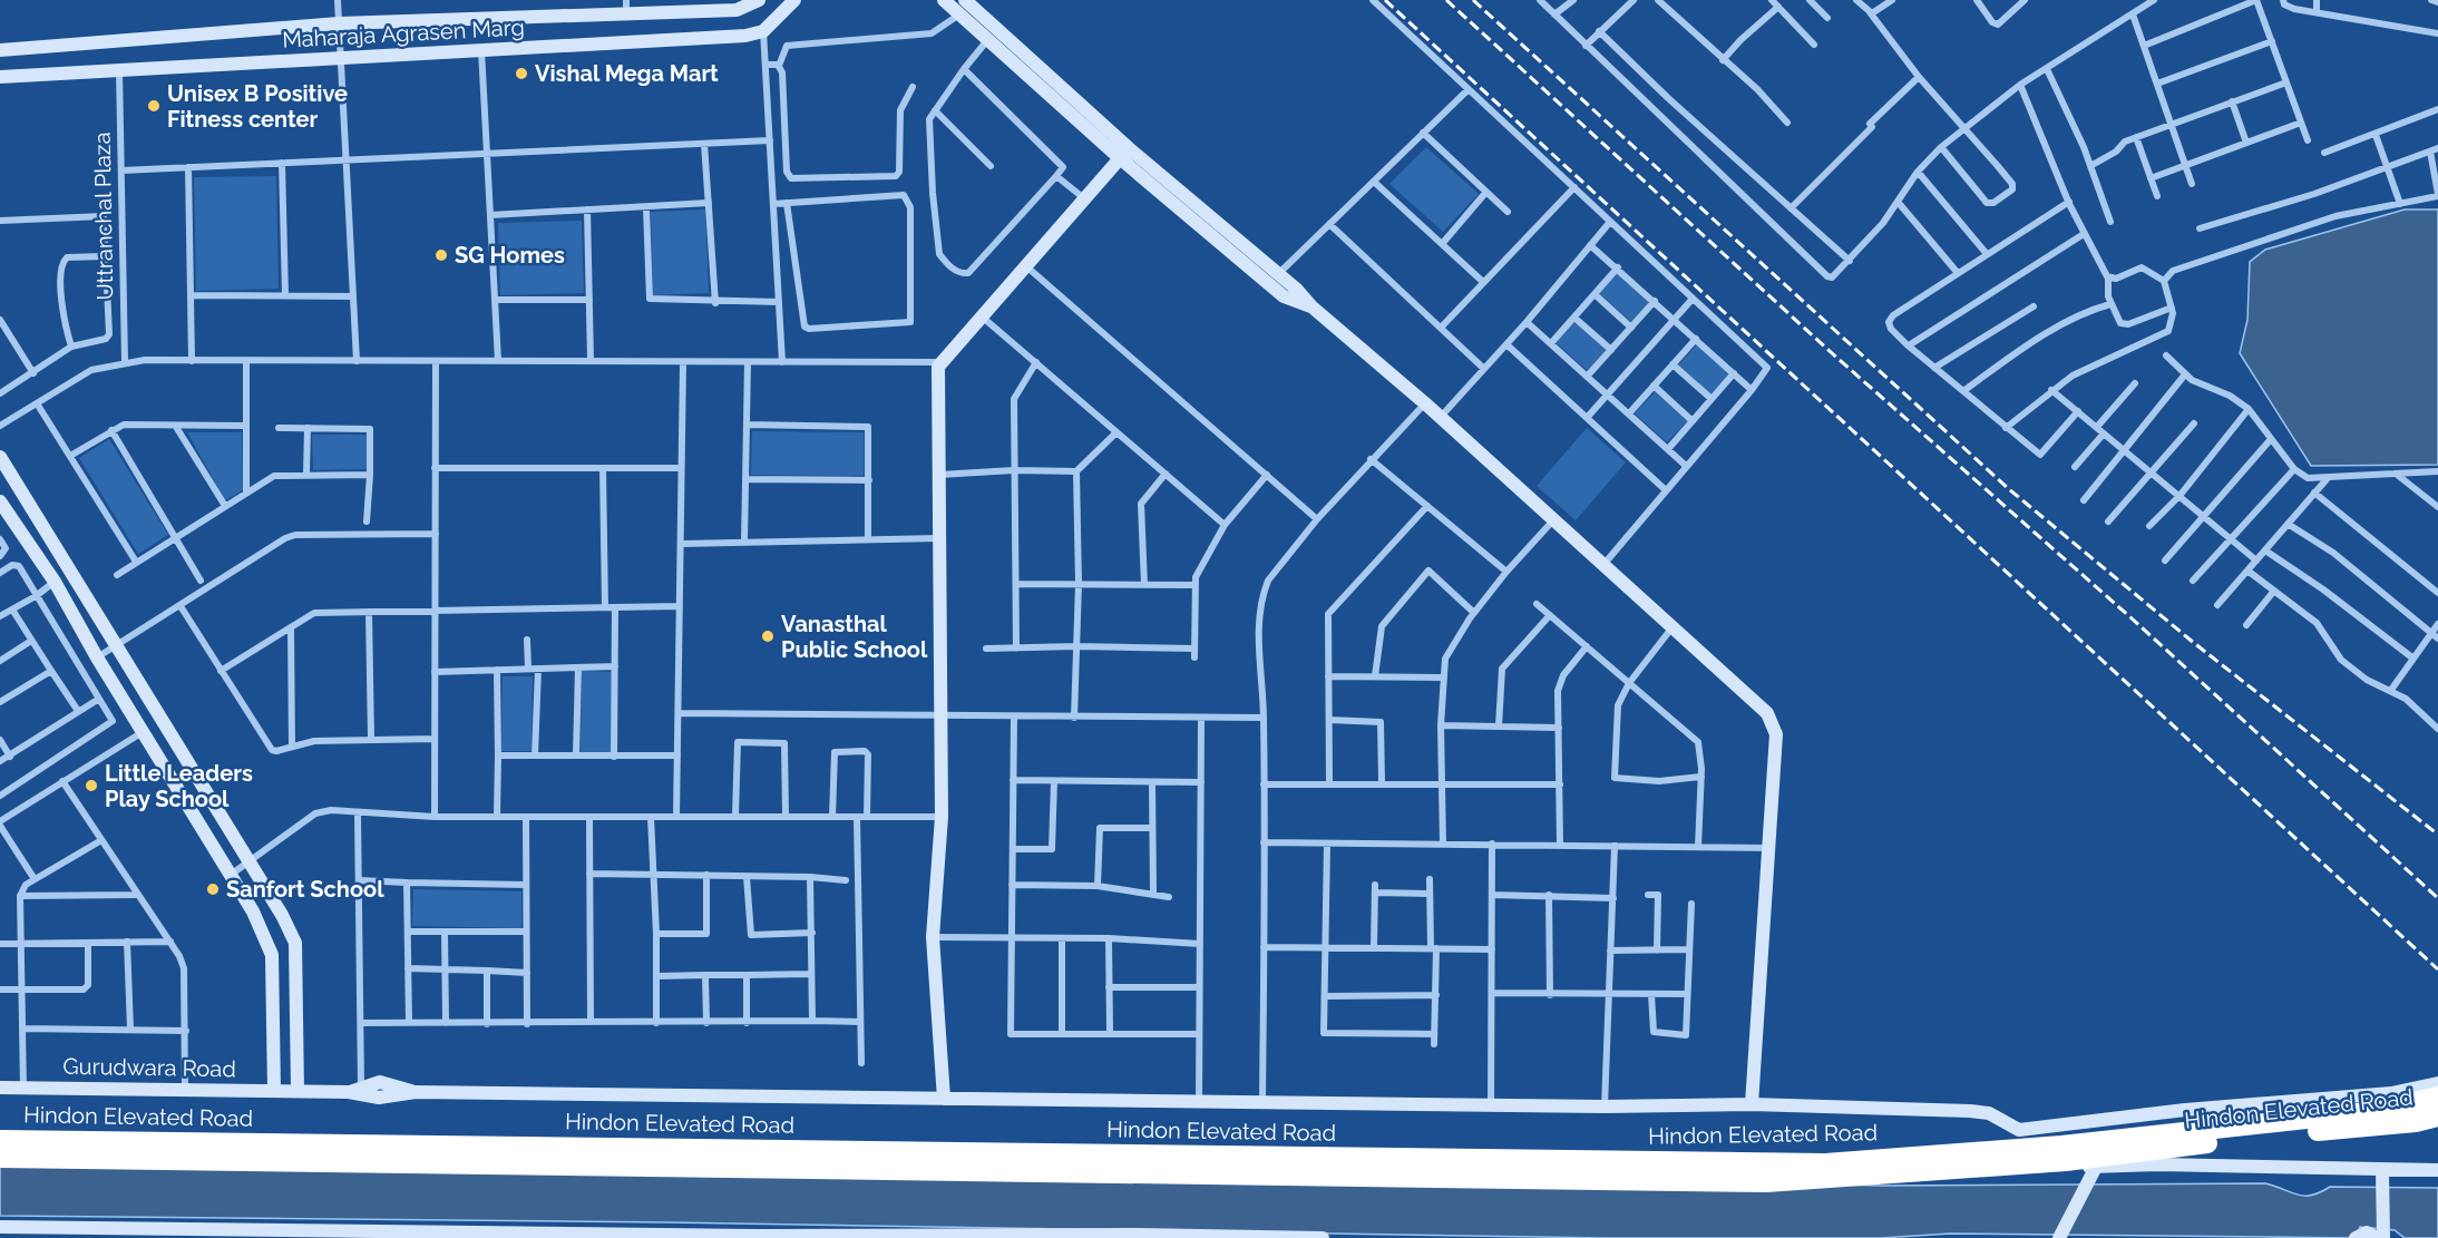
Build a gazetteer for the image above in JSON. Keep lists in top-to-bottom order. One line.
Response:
{"streets":{"highway":["Hindon Elevated Road"],"street":["Maharaja Agrasen Marg","Uttranchal Plaza","Gurudwara Road"]},"crossings":[["Maharaja Agrasen Marg","Uttranchal Plaza"]],"places":["Vishal Mega Mart","Unisex B Positive Fitness center","SG Homes","Vanasthal Public School","Little Leaders Play School","Sanfort School"]}
